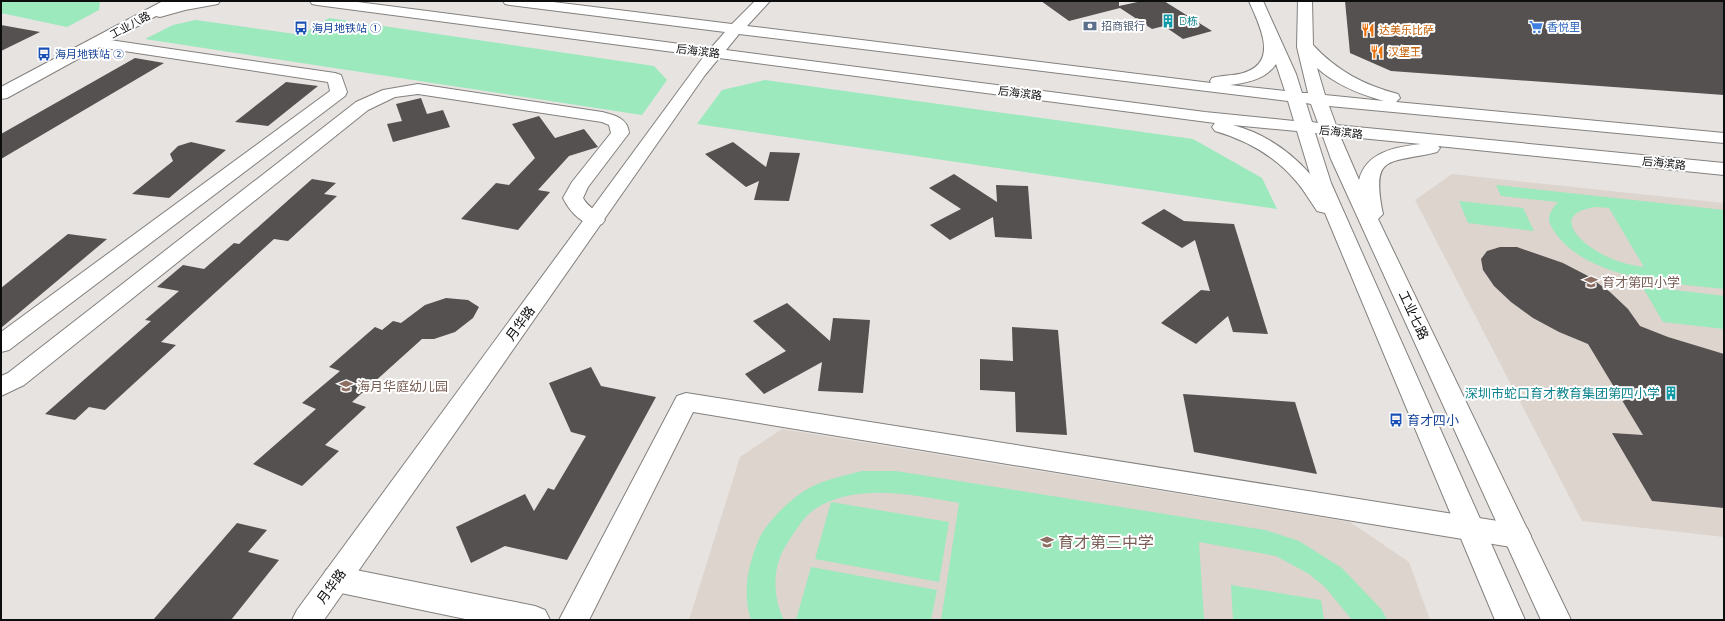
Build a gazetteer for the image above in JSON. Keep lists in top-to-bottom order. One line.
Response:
{"streets":{"street":["工业八路","后海滨路","工业七路","月华路"]},"crossings":[["后海滨路","工业七路"],["后海滨路","月华路"]],"places":{"building":["D栋","深圳市蛇口育才教育集团第四小学"],"bank":["招商银行"],"supermarket":["香悦里"],"bus stop":["海月地铁站 ①","海月地铁站 ②","育才四小"],"restaurant":["达美乐比萨","汉堡王"],"school or university":["育才第四小学","海月华庭幼儿园","育才第三中学"]}}
